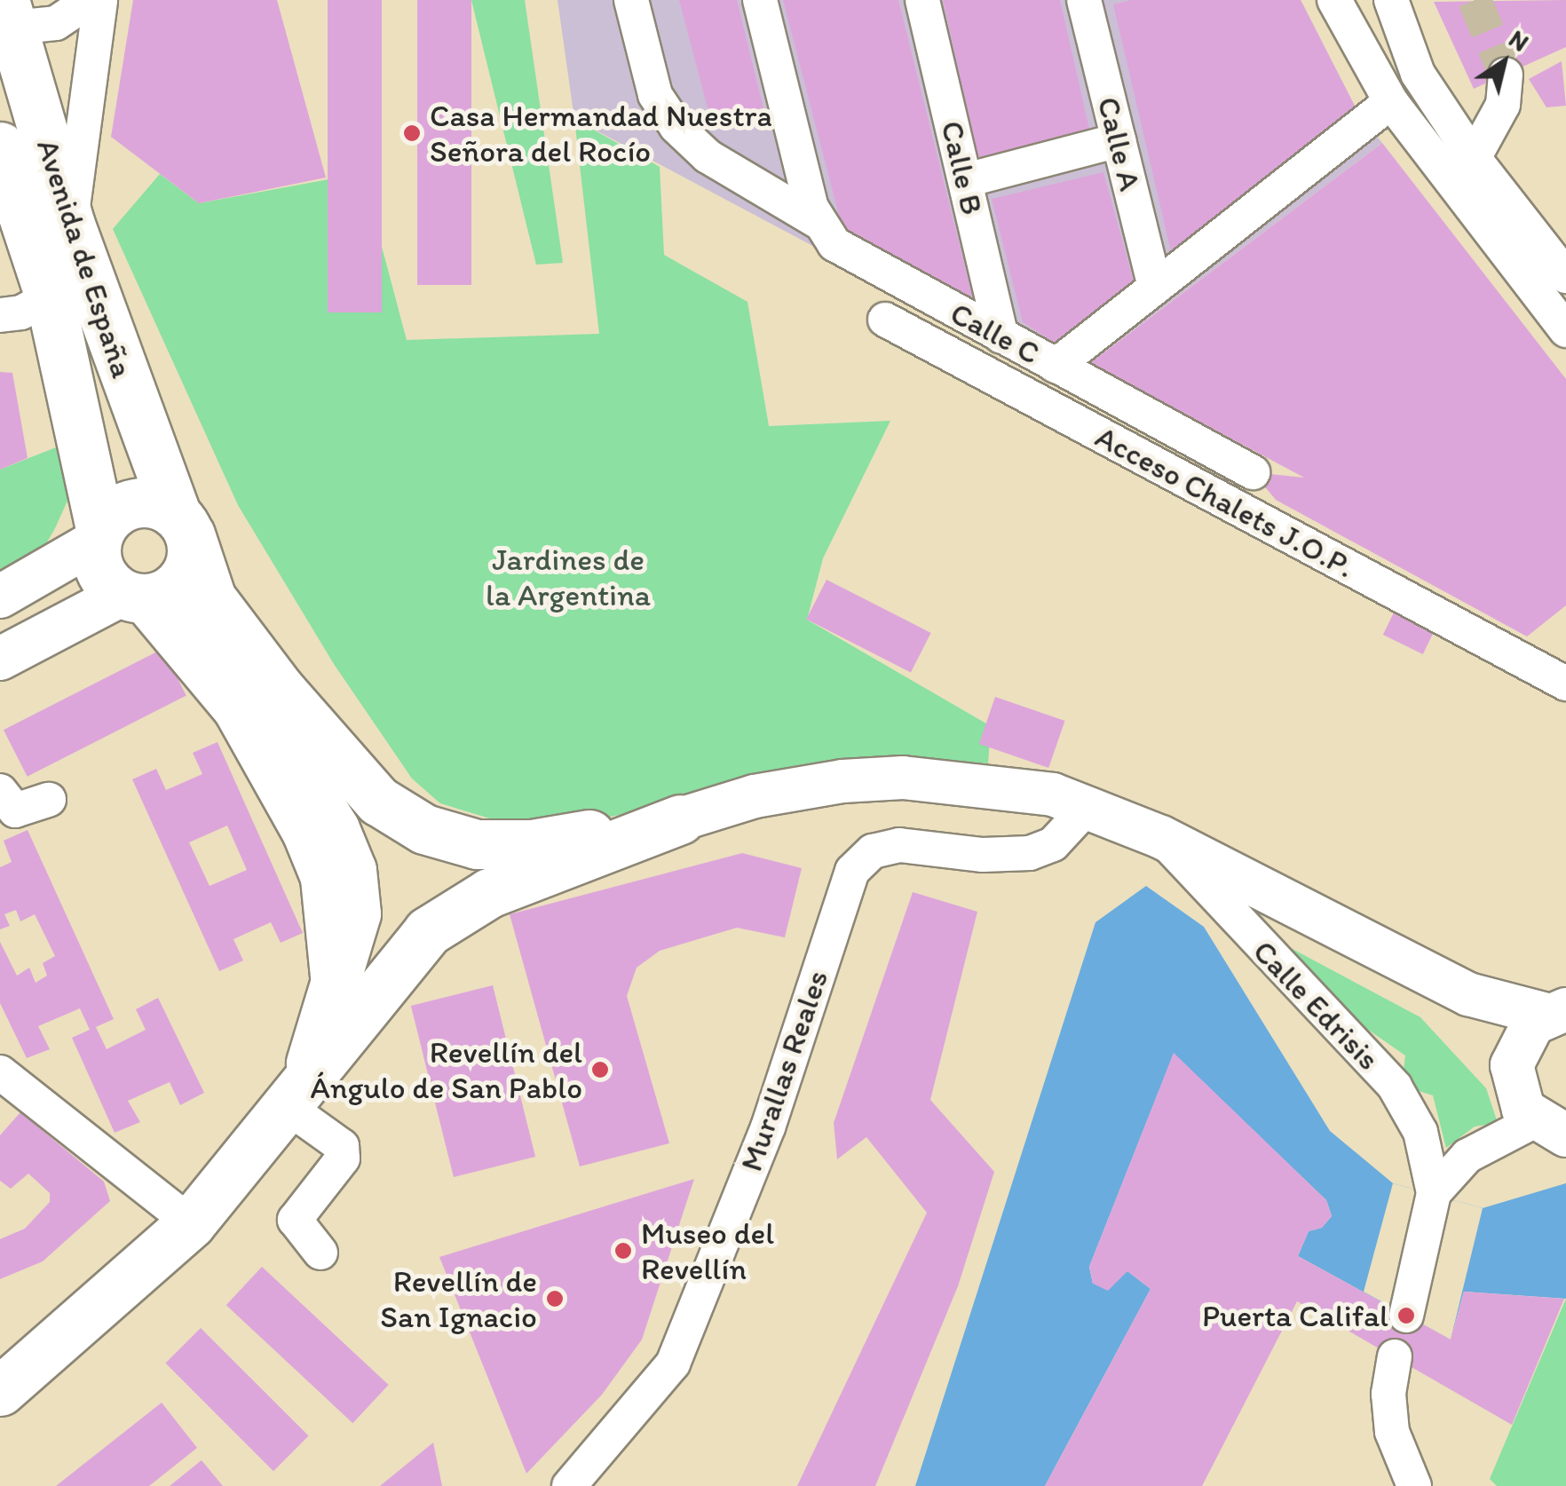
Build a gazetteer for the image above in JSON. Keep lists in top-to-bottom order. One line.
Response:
{"streets":{"highway":["Avenida de España"],"street":["Calle A","Calle B","Calle C","Acceso Chalets J.O.P.","Calle Edrisis","Murallas Reales"]},"crossings":[["Calle A","Calle C"],["Calle B","Calle C"]],"parks":["Jardines de la Argentina"],"places":["Casa Hermandad Nuestra Señora del Rocío","Revellín del Ángulo de San Pablo","Museo del Revellín","Revellín de San Ignacio","Puerta Califal"],"north":"top right"}
